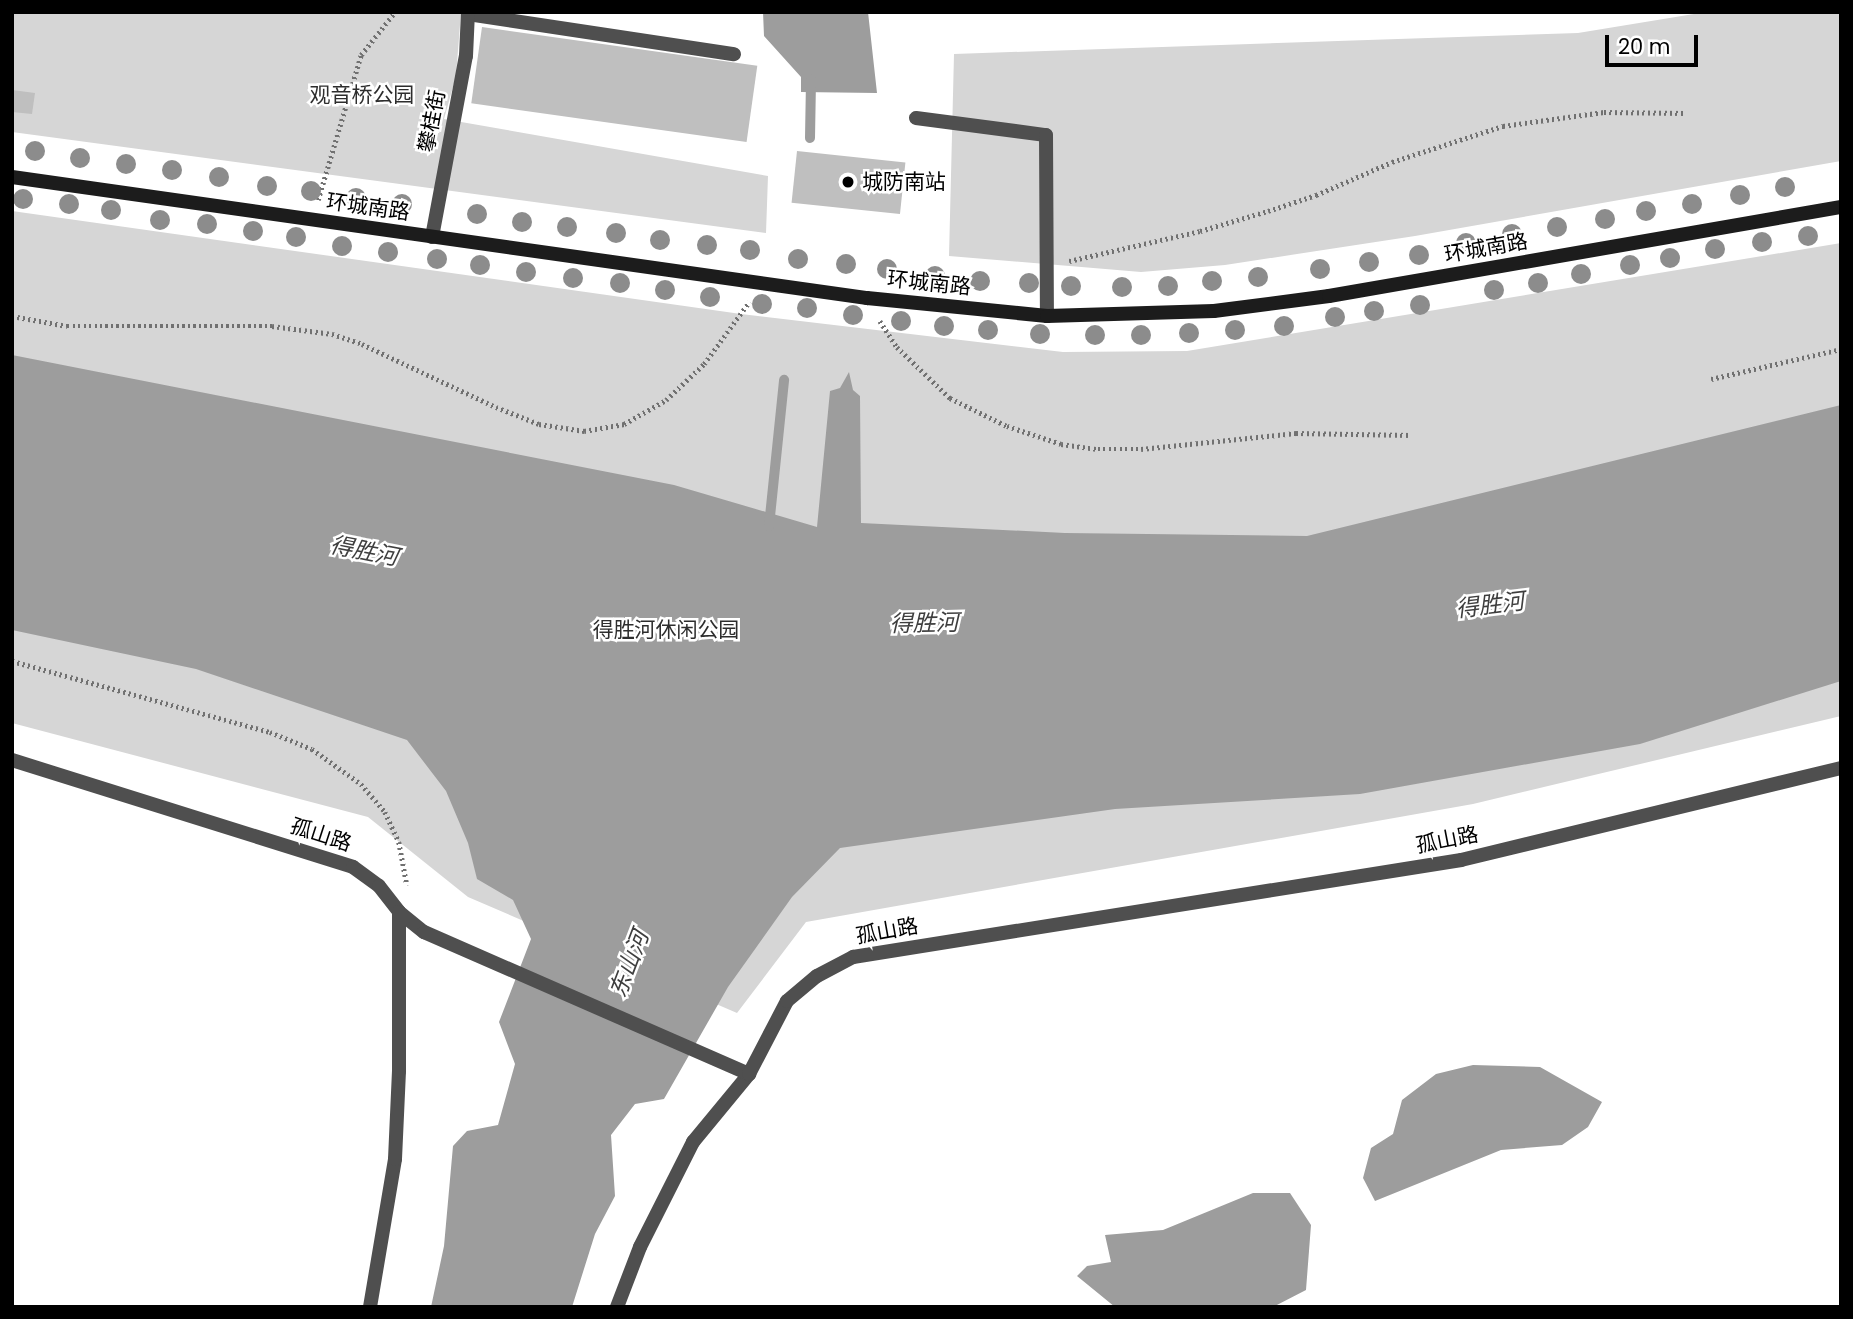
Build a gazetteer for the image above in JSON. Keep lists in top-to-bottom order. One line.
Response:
{"streets":{"main road":["环城南路"],"street":["攀桂街","孤山路"]},"crossings":[["攀桂街","环城南路"]],"water":["得胜河","东山河"],"parks":["观音桥公园","得胜河休闲公园"],"places":["城防南站"],"scale_bar":"20 m"}
